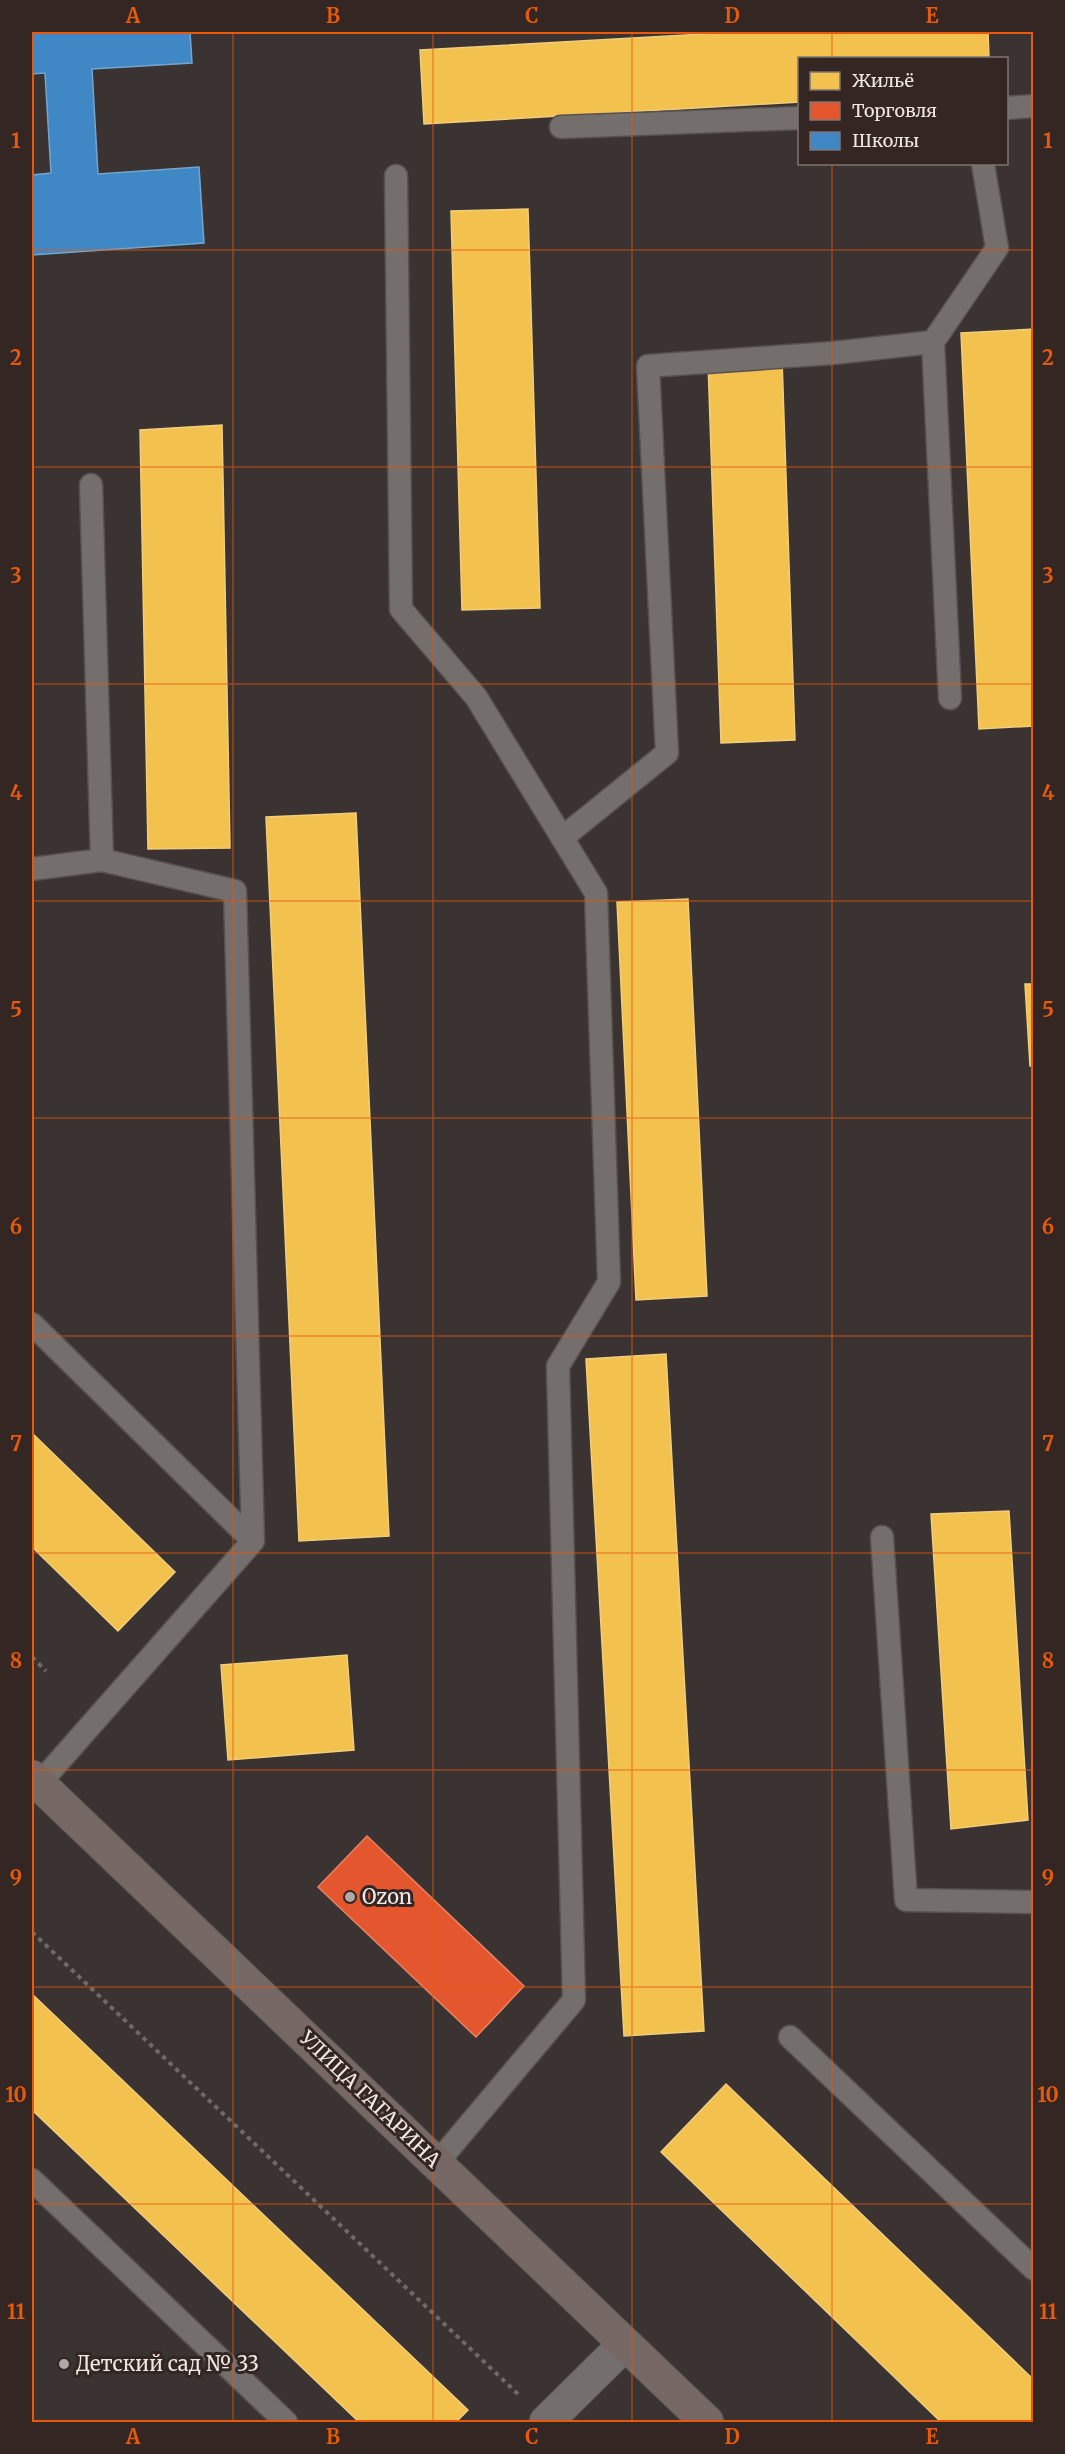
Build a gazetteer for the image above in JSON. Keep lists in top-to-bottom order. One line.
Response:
{"streets":{"main road":["УЛИЦА ГАГАРИНА"]},"places":["Ozon","Детский сад № 33"],"legend":["Жильё","Торговля","Школы"],"grid":{"columns":["A","B","C","D","E"],"rows":["1","2","3","4","5","6","7","8","9","10","11"]}}
